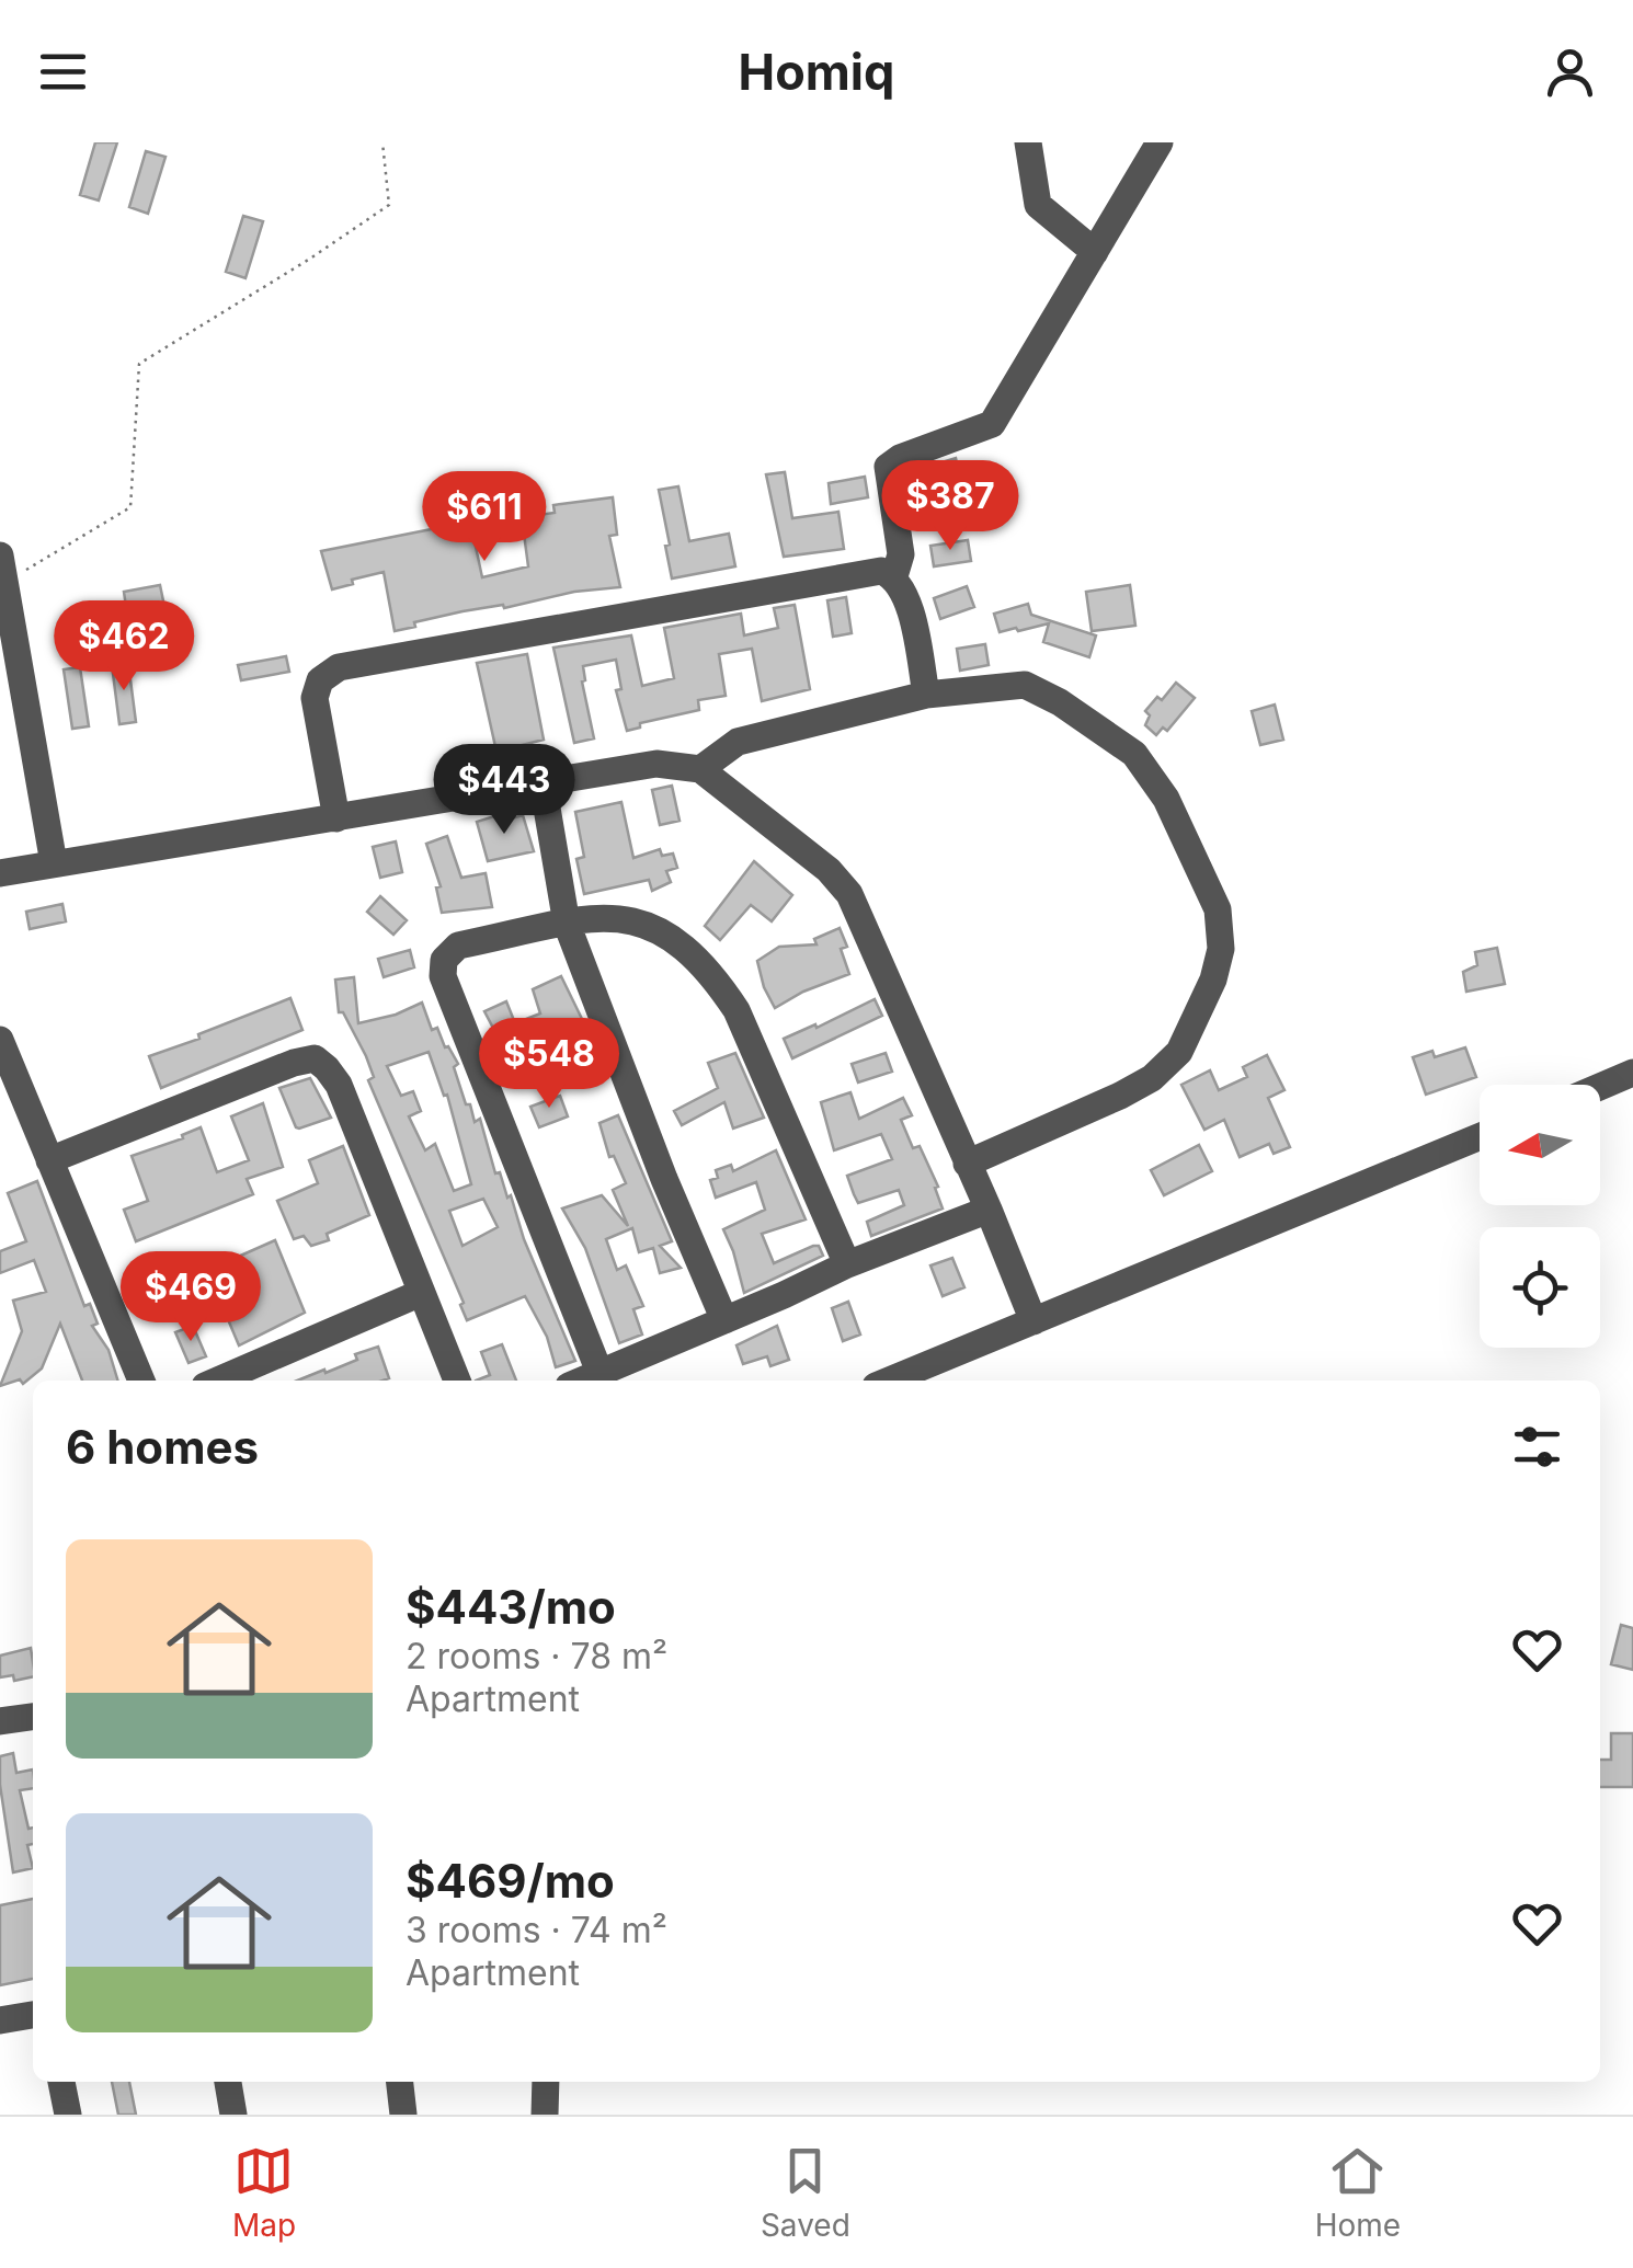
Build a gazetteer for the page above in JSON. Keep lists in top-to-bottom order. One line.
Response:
{"north":"left","page":{"header":"Homiq","price":["$387","$611","$462","$443","$548","$469"],"heading":"6 homes","list":[{"name":"$443/mo","note":"2 rooms · 78 m² · Apartment"},{"name":"$469/mo","note":"3 rooms · 74 m² · Apartment"}],"tabs":["Map","Saved","Home"]}}
